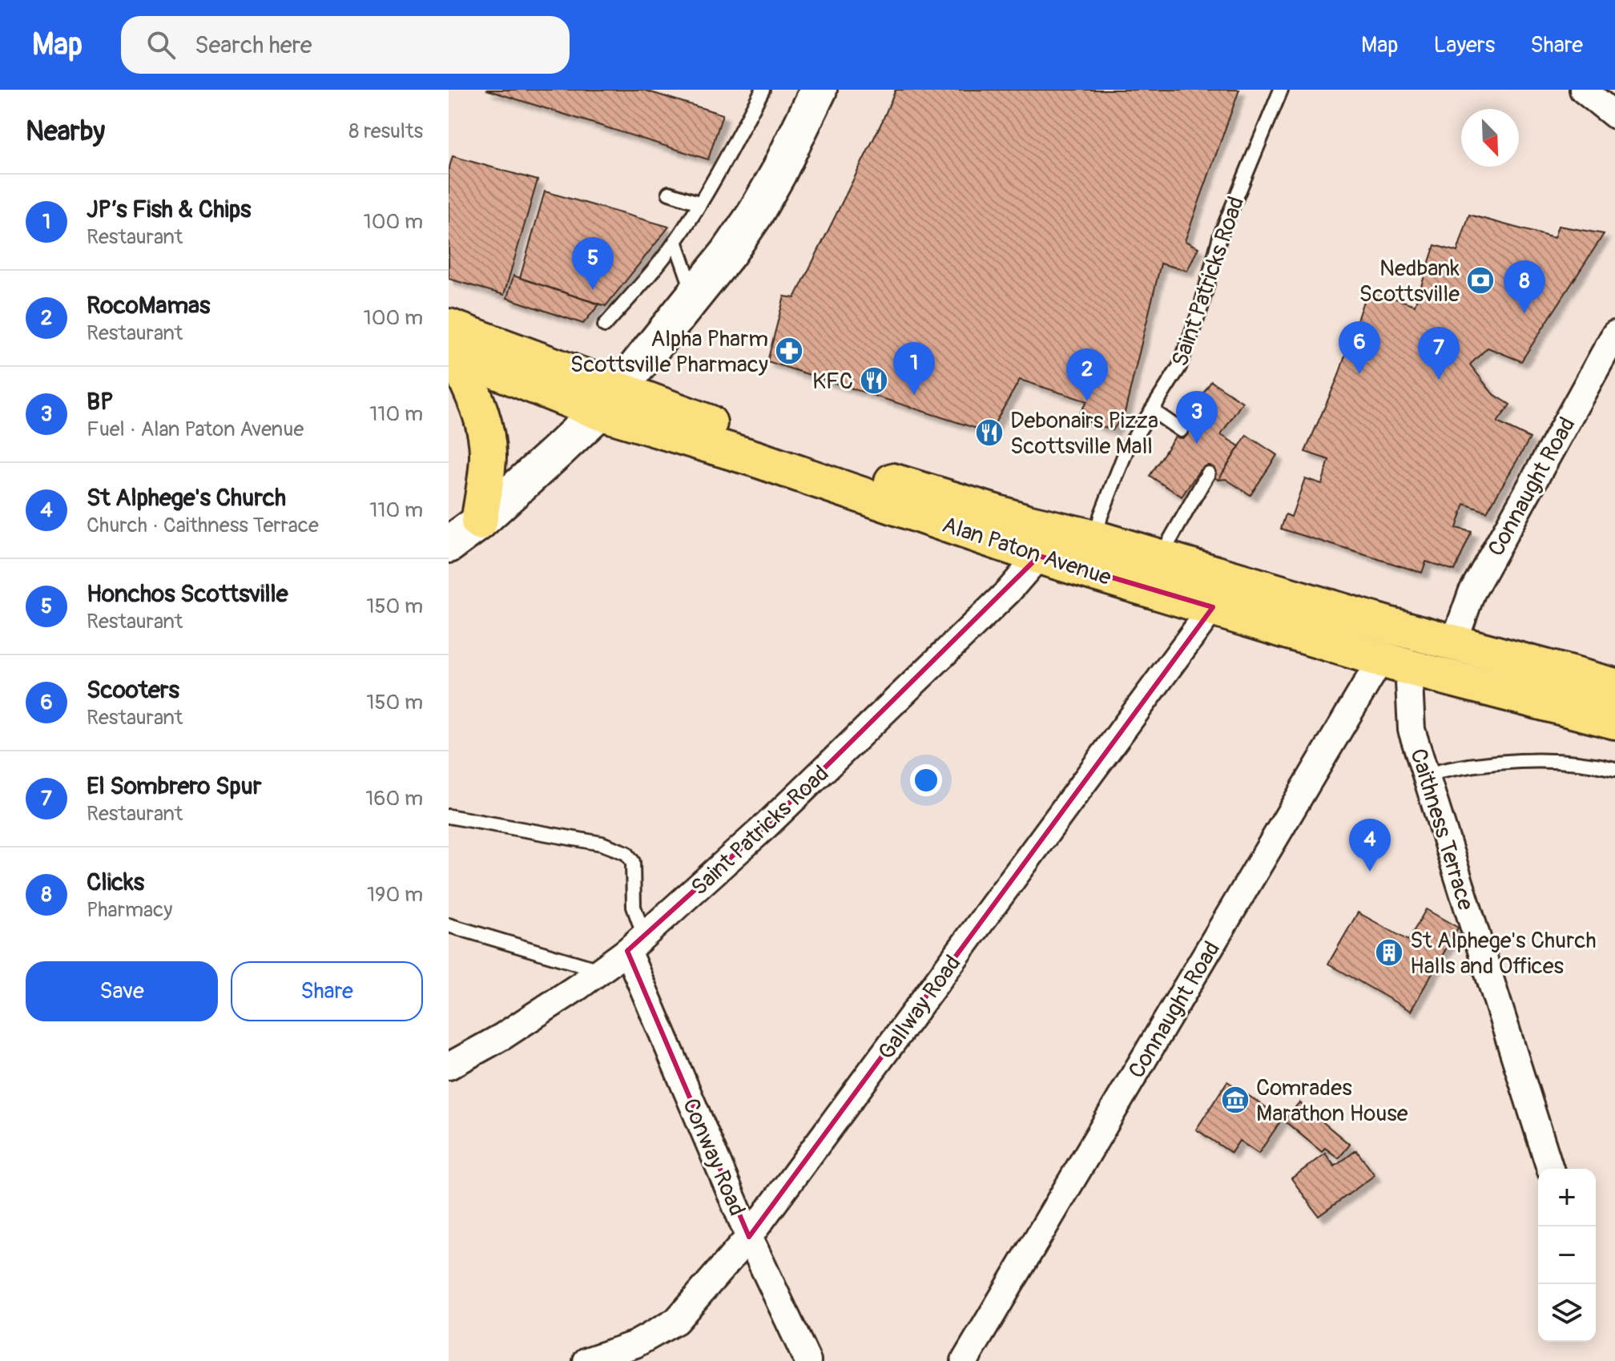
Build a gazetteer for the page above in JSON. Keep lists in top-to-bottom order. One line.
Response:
{"streets":{"main road":["Alan Paton Avenue"],"street":["Saint Patricks Road","Connaught Road","Caithness Terrace","Gallway Road","Conway Road"]},"crossings":[["Saint Patricks Road","Alan Paton Avenue"],["Saint Patricks Road","Conway Road"],["Connaught Road","Alan Paton Avenue"],["Connaught Road","Caithness Terrace"],["Alan Paton Avenue","Caithness Terrace"],["Alan Paton Avenue","Gallway Road"],["Gallway Road","Conway Road"]],"places":{"bank":["Nedbank Scottsville"],"pharmacy":["Alpha Pharm Scottsville Pharmacy"],"restaurant":["KFC","Debonairs Pizza Scottsville Mall"],"building":["St Alphege's Church Halls and Offices"],"museum":["Comrades Marathon House"]},"north":"bottom right","page":{"header":"Map","search":"Search here","nav":["Map","Layers","Share"],"heading":["Nearby","8 results"],"list":[{"mark":"1","name":"JP’s Fish & Chips","note":"Restaurant","value":"100 m"},{"mark":"2","name":"RocoMamas","note":"Restaurant","value":"100 m"},{"mark":"3","name":"BP","note":"Fuel · Alan Paton Avenue","value":"110 m"},{"mark":"4","name":"St Alphege's Church","note":"Church · Caithness Terrace","value":"110 m"},{"mark":"5","name":"Honchos Scottsville","note":"Restaurant","value":"150 m"},{"mark":"6","name":"Scooters","note":"Restaurant","value":"150 m"},{"mark":"7","name":"El Sombrero Spur","note":"Restaurant","value":"160 m"},{"mark":"8","name":"Clicks","note":"Pharmacy","value":"190 m"}],"pins":["5","8","6","7","1","2","3","4"],"buttons":["Save","Share"],"map_buttons":["+","−"]}}
